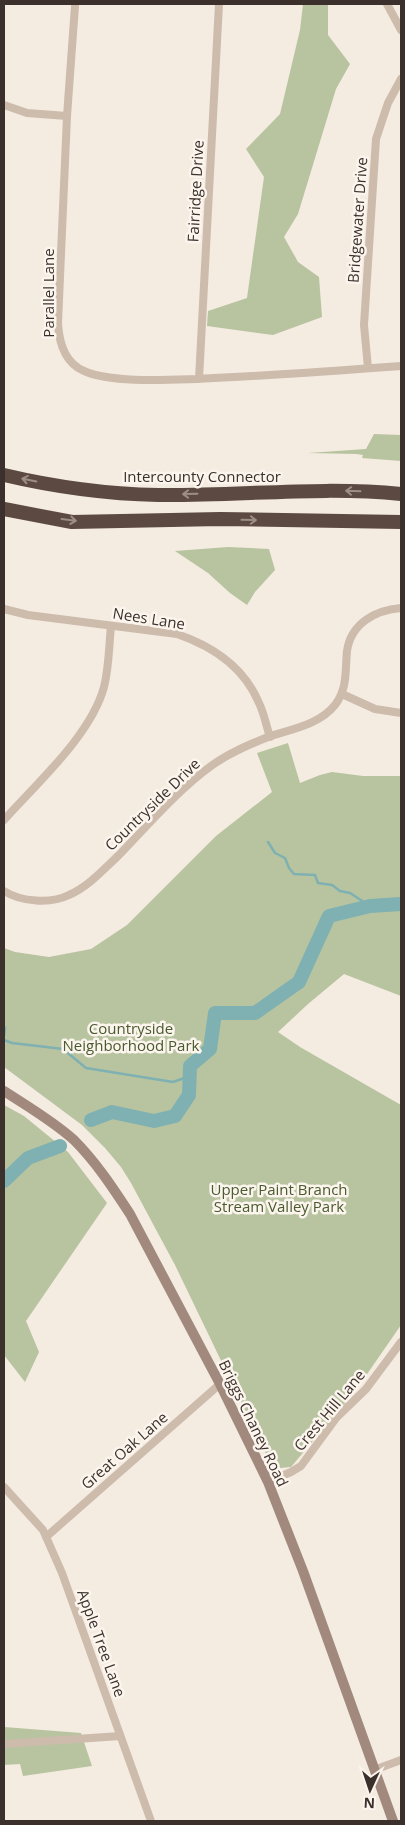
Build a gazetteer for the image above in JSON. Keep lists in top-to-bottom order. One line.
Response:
{"streets":{"highway":["Intercounty Connector"],"main road":["Briggs Chaney Road"],"street":["Fairridge Drive","Bridgewater Drive","Parallel Lane","Nees Lane","Countryside Drive","Crest Hill Lane","Great Oak Lane","Apple Tree Lane"]},"crossings":[["Fairridge Drive","Parallel Lane"],["Bridgewater Drive","Parallel Lane"],["Nees Lane","Countryside Drive"],["Crest Hill Lane","Briggs Chaney Road"],["Briggs Chaney Road","Great Oak Lane"],["Great Oak Lane","Apple Tree Lane"]],"parks":["Countryside Neighborhood Park","Upper Paint Branch Stream Valley Park"],"north":"bottom"}
